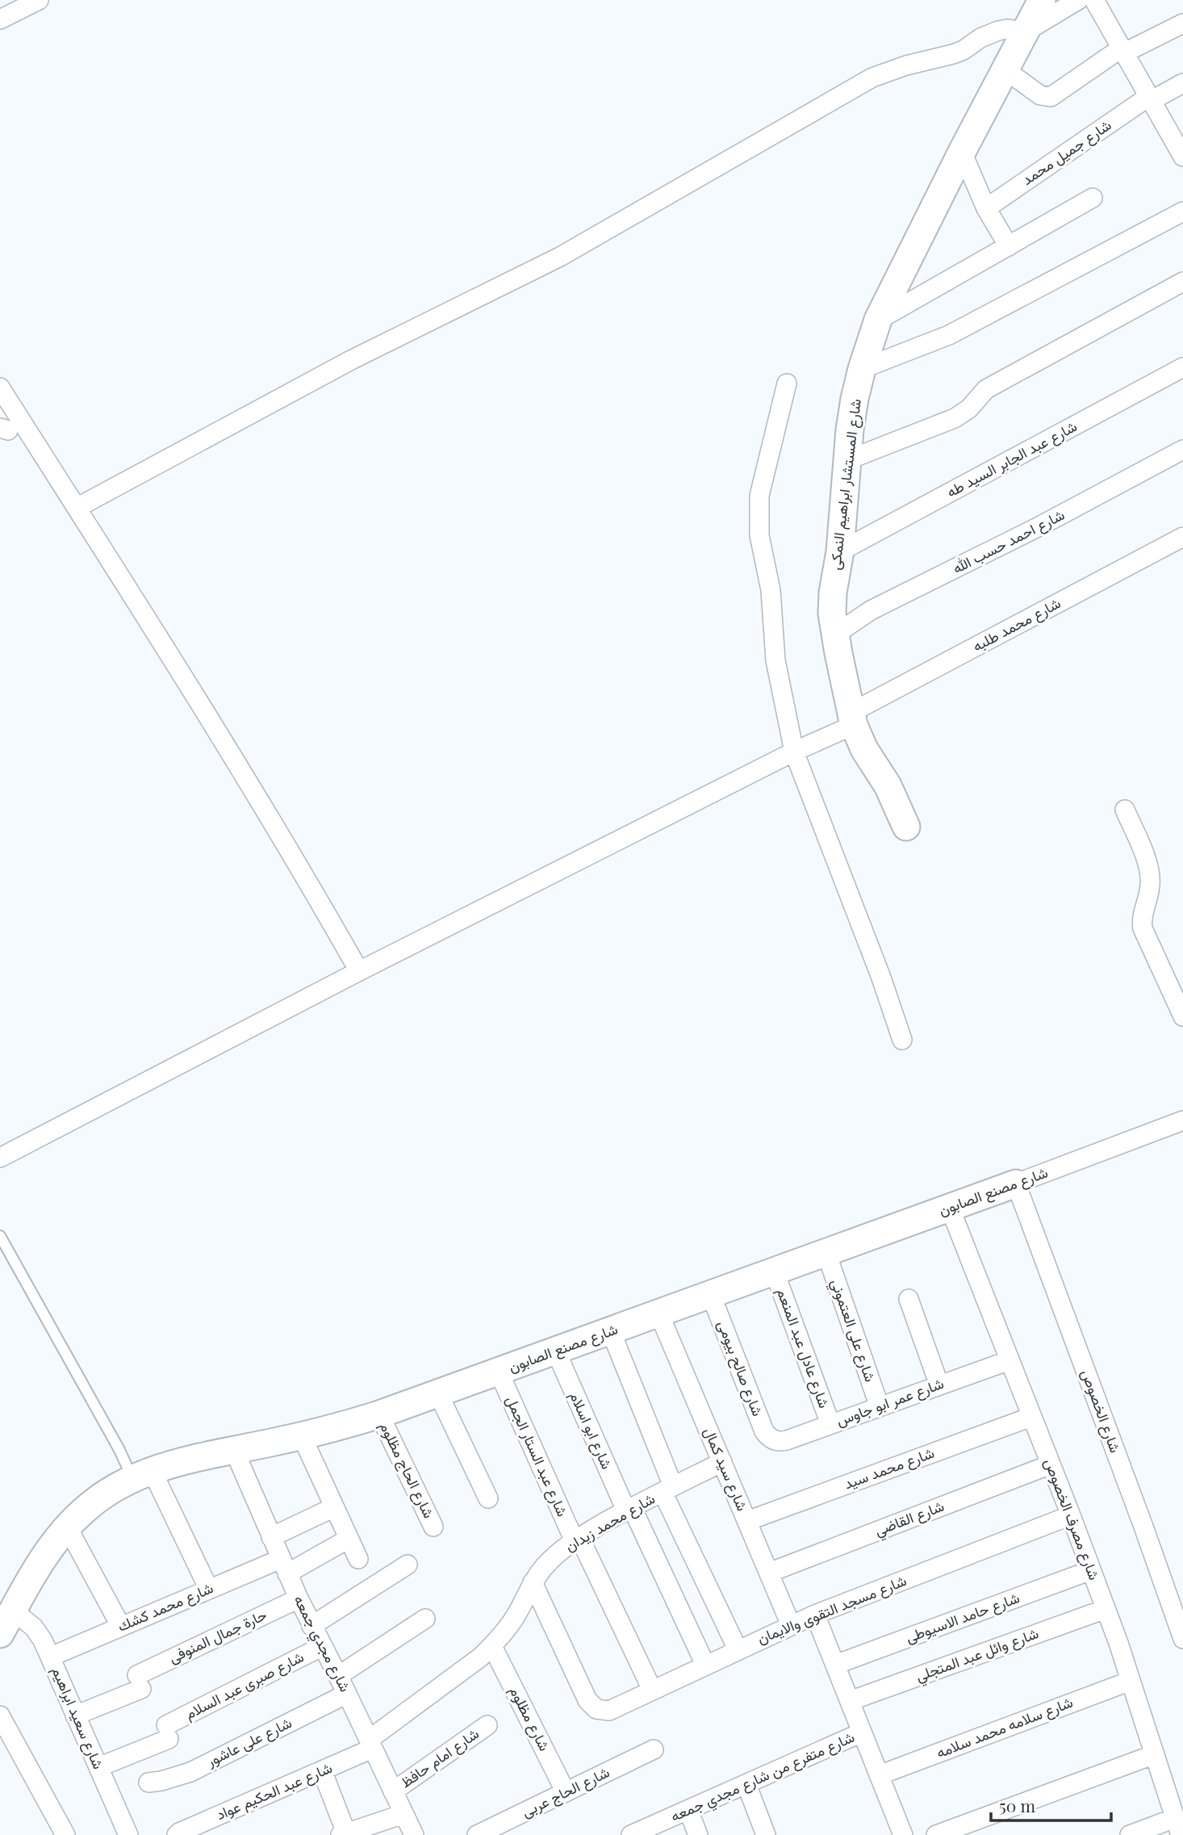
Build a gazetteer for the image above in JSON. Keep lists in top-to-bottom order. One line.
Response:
{"streets":{"street":["شارع جميل محمد","شارع عبد الجابر السيد طه","شارع المستشار ابراهيم النمكى","شارع احمد حسب الله","شارع محمد طلبه","شارع مصنع الصابون","شارع على العتموني","شارع عادل عبد المنعم","شارع صالح بيومى","شارع عمر ابو جاوس","شارع الخصوص","شارع ابو اسلام","شارع عبد الستار الجمل","شارع محمد سيد","شارع سيد كمال","شارع الحاج مظلوم","شارع القاضي","شارع مصرف الخصوص","شارع محمد زيدان","شارع محمد كشك","شارع مسجد التقوى والايمان","شارع حامد الاسيوطى","حارة جمال المنوفى","شارع مجدي جمعه","شارع وائل عبد المتجلي","شارع صبرى عبد السلام","شارع سعيد ابراهيم","شارع مظلوم","شارع سلامه محمد سلامه","شارع على عاشور","شارع امام حافظ","شارع متفرع من شارع مجدي جمعه","شارع عبد الحكيم عواد","شارع الحاج عربى"]},"crossings":[["شارع عبد الجابر السيد طه","شارع المستشار ابراهيم النمكى"],["شارع المستشار ابراهيم النمكى","شارع احمد حسب الله"],["شارع المستشار ابراهيم النمكى","شارع محمد طلبه"],["شارع مصنع الصابون","شارع على العتموني"],["شارع مصنع الصابون","شارع عادل عبد المنعم"],["شارع مصنع الصابون","شارع صالح بيومى"],["شارع مصنع الصابون","شارع الخصوص"],["شارع مصنع الصابون","شارع ابو اسلام"],["شارع مصنع الصابون","شارع عبد الستار الجمل"],["شارع مصنع الصابون","شارع سيد كمال"],["شارع مصنع الصابون","شارع الحاج مظلوم"],["شارع مصنع الصابون","شارع مصرف الخصوص"],["شارع مصنع الصابون","شارع مجدي جمعه"],["شارع مصنع الصابون","شارع سعيد ابراهيم"],["شارع على العتموني","شارع عمر ابو جاوس"],["شارع عادل عبد المنعم","شارع عمر ابو جاوس"],["شارع صالح بيومى","شارع عمر ابو جاوس"],["شارع عمر ابو جاوس","شارع مصرف الخصوص"],["شارع ابو اسلام","شارع محمد زيدان"],["شارع ابو اسلام","شارع مسجد التقوى والايمان"],["شارع عبد الستار الجمل","شارع محمد زيدان"],["شارع عبد الستار الجمل","شارع مسجد التقوى والايمان"],["شارع محمد سيد","شارع سيد كمال"],["شارع محمد سيد","شارع مصرف الخصوص"],["شارع سيد كمال","شارع القاضي"],["شارع سيد كمال","شارع محمد زيدان"],["شارع سيد كمال","شارع مسجد التقوى والايمان"],["شارع القاضي","شارع مصرف الخصوص"],["شارع مصرف الخصوص","شارع مسجد التقوى والايمان"],["شارع مصرف الخصوص","شارع حامد الاسيوطى"],["شارع مصرف الخصوص","شارع وائل عبد المتجلي"],["شارع مصرف الخصوص","شارع سلامه محمد سلامه"],["شارع محمد زيدان","شارع مسجد التقوى والايمان"],["شارع محمد زيدان","شارع مجدي جمعه"],["شارع محمد زيدان","شارع مظلوم"],["شارع محمد زيدان","شارع عبد الحكيم عواد"],["شارع محمد كشك","شارع مجدي جمعه"],["شارع محمد كشك","شارع سعيد ابراهيم"],["حارة جمال المنوفى","شارع مجدي جمعه"],["حارة جمال المنوفى","شارع سعيد ابراهيم"],["شارع مجدي جمعه","شارع صبرى عبد السلام"],["شارع مجدي جمعه","شارع على عاشور"],["شارع مجدي جمعه","شارع امام حافظ"],["شارع مجدي جمعه","شارع عبد الحكيم عواد"],["شارع صبرى عبد السلام","شارع سعيد ابراهيم"],["شارع مظلوم","شارع الحاج عربى"]],"scale_bar":"50 m"}
